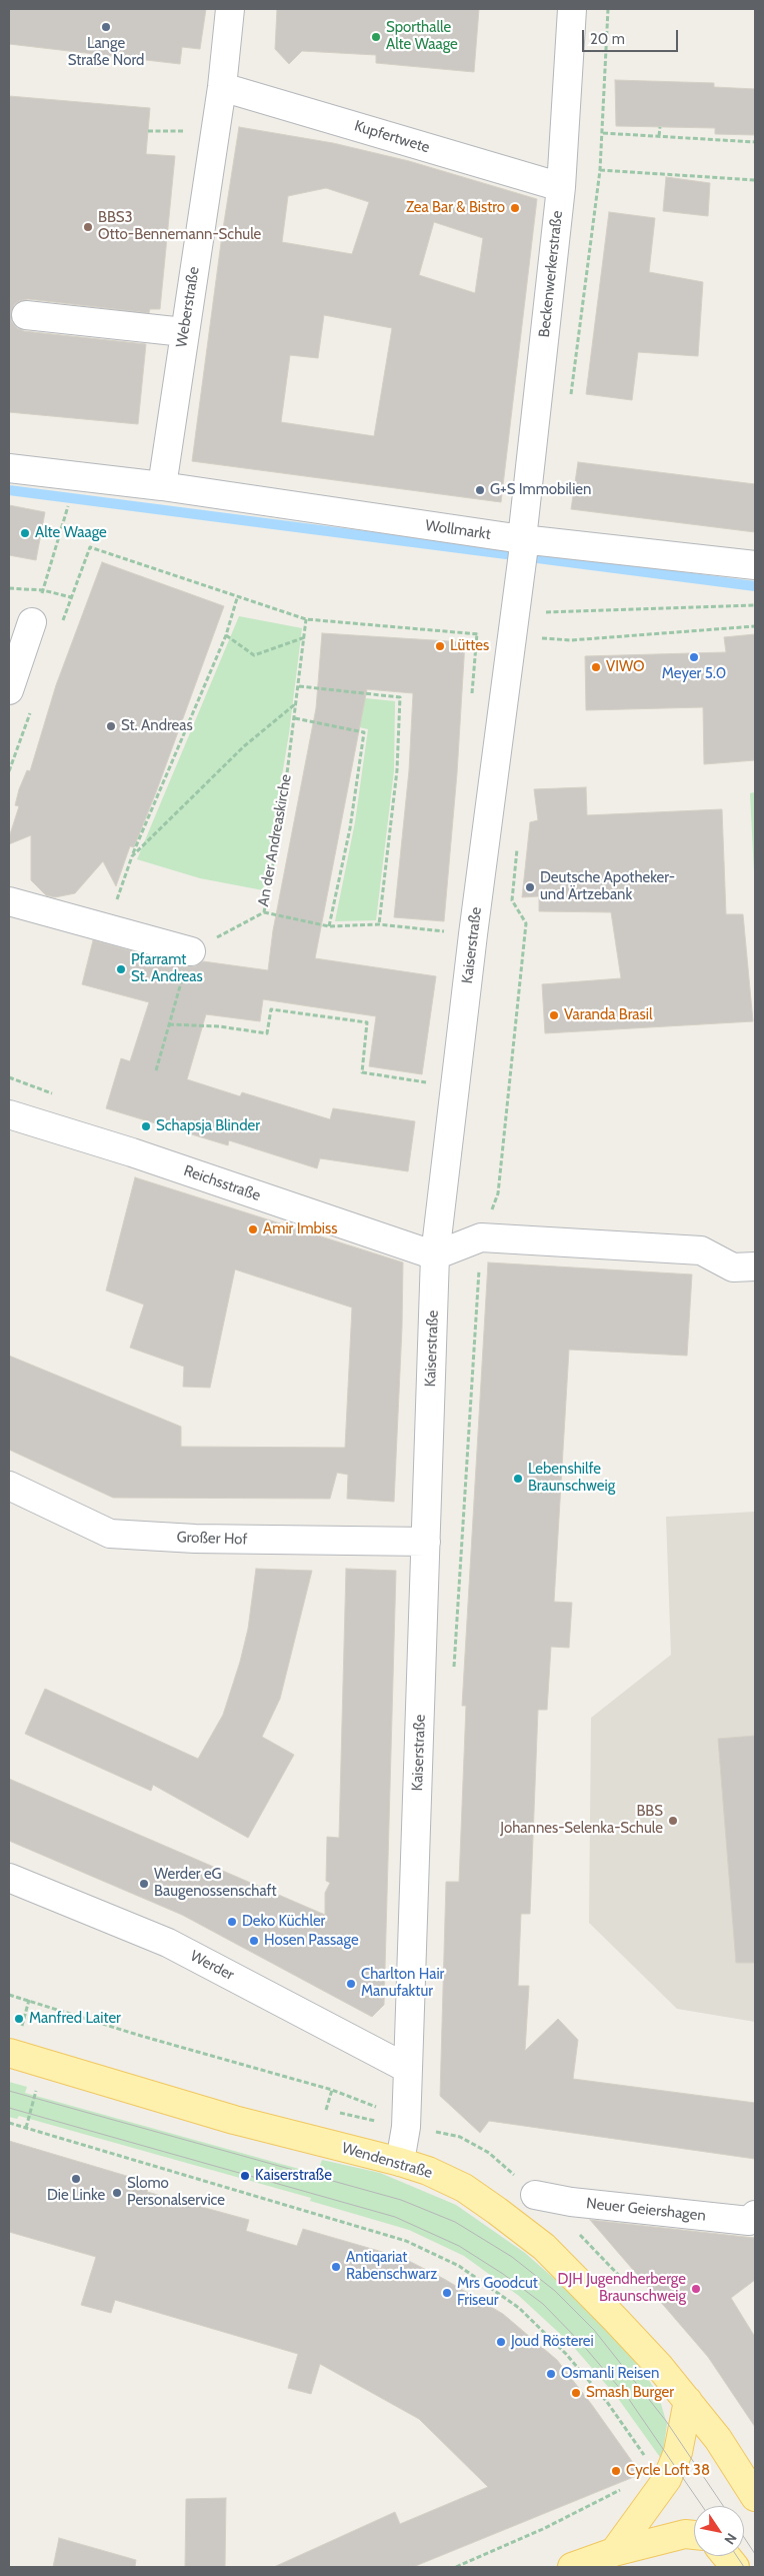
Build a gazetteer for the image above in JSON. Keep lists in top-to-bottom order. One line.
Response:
{"streets":{"main road":["Wendenstraße"],"street":["Kupfertwete","Beckenwerkerstraße","Weberstraße","Wollmarkt","Kaiserstraße","Reichsstraße","Großer Hof","Werder","Neuer Geiershagen"],"path":["An der Andreaskirche"]},"crossings":[["Kupfertwete","Beckenwerkerstraße"],["Kupfertwete","Weberstraße"],["Beckenwerkerstraße","Wollmarkt"],["Beckenwerkerstraße","Kaiserstraße"],["Weberstraße","Wollmarkt"],["Wollmarkt","Kaiserstraße"],["Kaiserstraße","Reichsstraße"],["Kaiserstraße","Großer Hof"],["Kaiserstraße","Werder"],["Kaiserstraße","Wendenstraße"]],"places":["Lange Straße Nord","Sporthalle Alte Waage","Zea Bar & Bistro","BBS3 Otto-Bennemann-Schule","G+S Immobilien","Alte Waage","Lüttes","Meyer 5.0","VIWO","St. Andreas","Deutsche Apotheker- und Ärtzebank","Pfarramt St. Andreas","Varanda Brasil","Schapsja Blinder","Amir Imbiss","Lebenshilfe Braunschweig","BBS Johannes-Selenka-Schule","Werder eG Baugenossenschaft","Deko Küchler","Hosen Passage","Charlton Hair Manufaktur","Manfred Laiter","Kaiserstraße","Die Linke","Slomo Personalservice","Antiqariat Rabenschwarz","DJH Jugendherberge Braunschweig","Mrs Goodcut Friseur","Joud Rösterei","Osmanli Reisen","Smash Burger","Cycle Loft 38"],"scale_bar":"20 m","north":"bottom right"}
